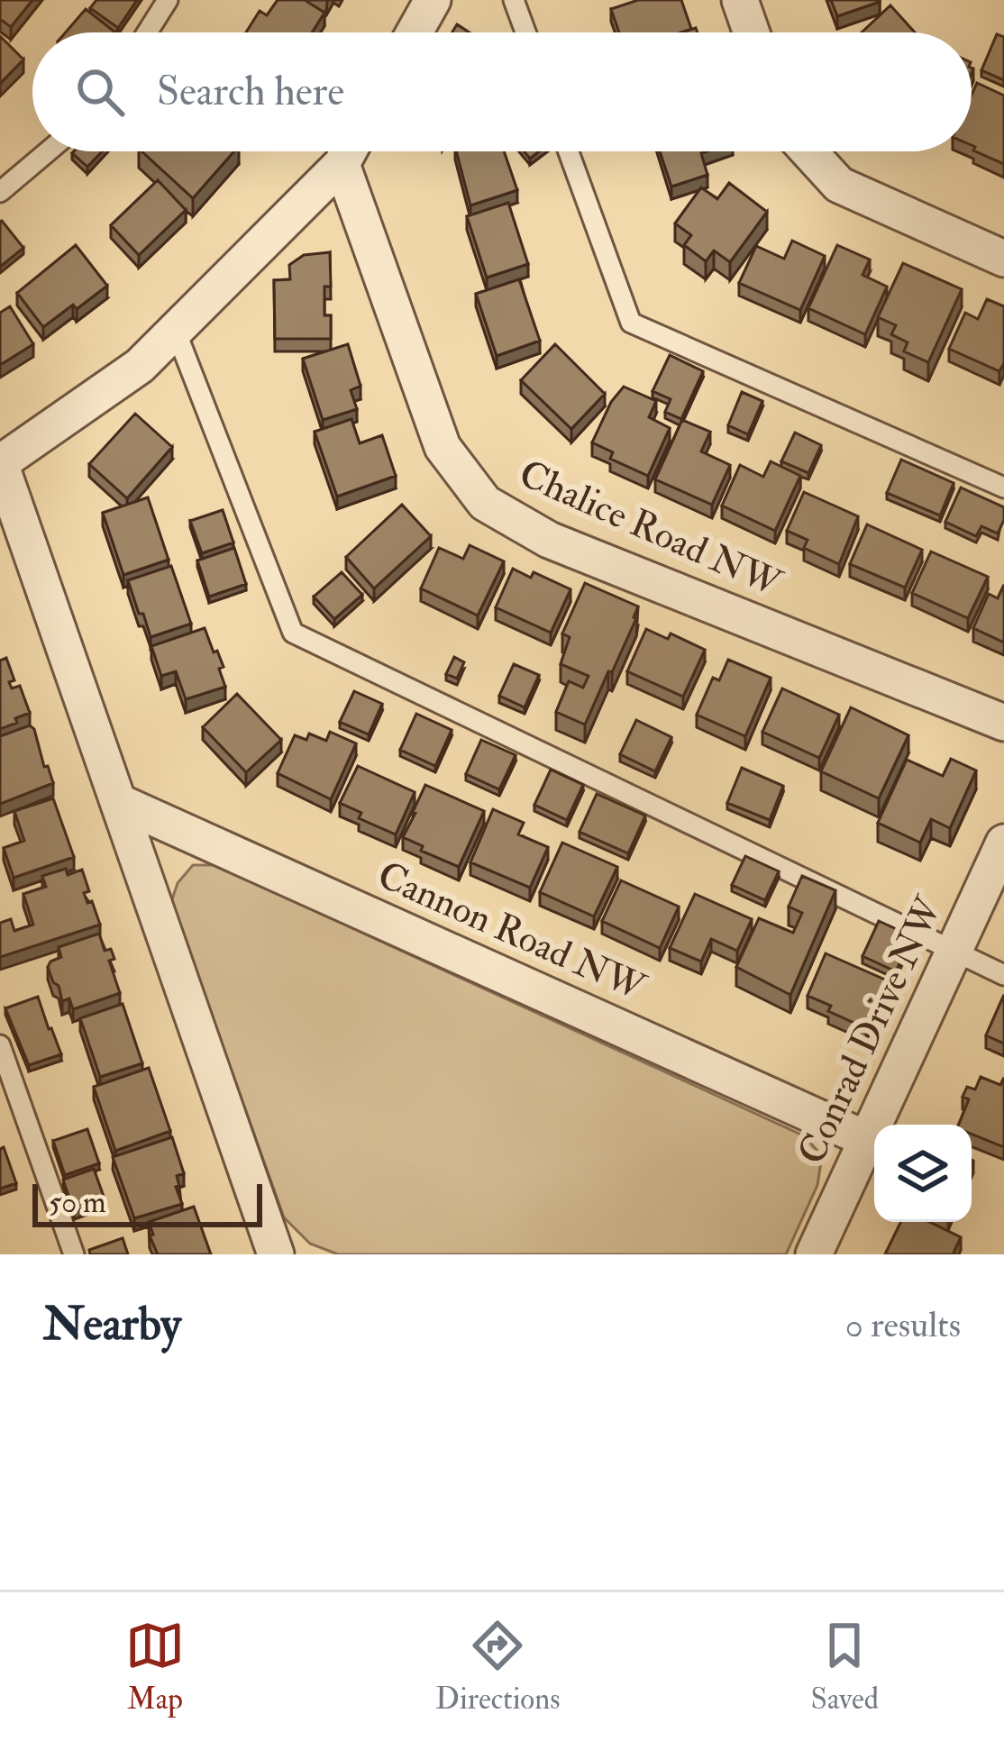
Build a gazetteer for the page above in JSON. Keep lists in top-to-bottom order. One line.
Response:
{"streets":{"street":["Chalice Road NW","Cannon Road NW","Conrad Drive NW"]},"crossings":[["Cannon Road NW","Conrad Drive NW"]],"scale_bar":"50 m","page":{"search":"Search here","scale":"50 m","heading":["Nearby","0 results"],"nav":["Map","Directions","Saved"]}}
